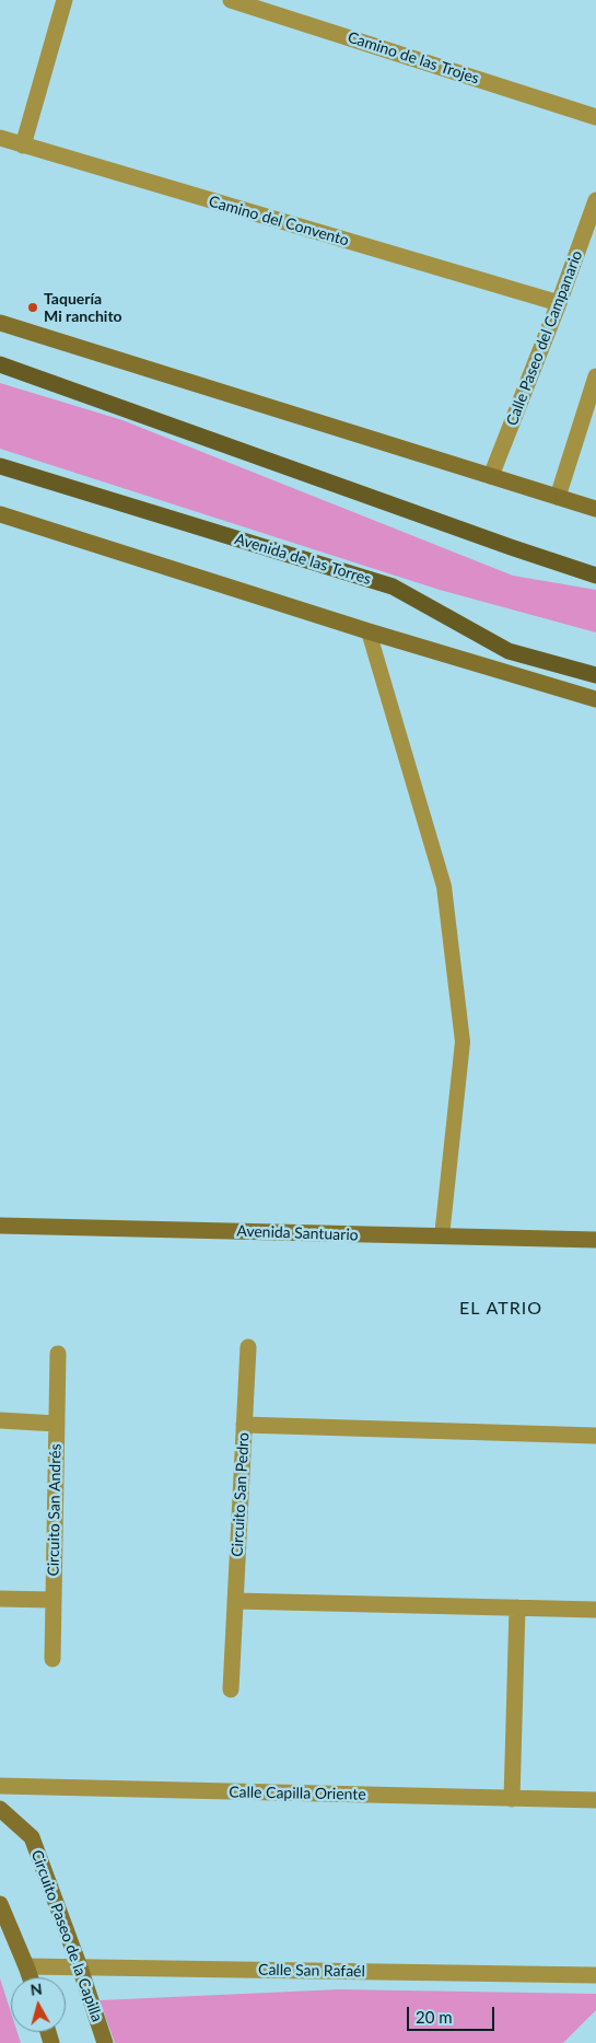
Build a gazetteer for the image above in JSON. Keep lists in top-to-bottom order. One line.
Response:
{"streets":{"main road":["Avenida de las Torres"],"street":["Camino de las Trojes","Camino del Convento","Calle Paseo del Campanario","Avenida Santuario","Circuito San Pedro","Circuito San Andrés","Calle Capilla Oriente","Circuito Paseo de la Capilla","Calle San Rafaél"]},"crossings":[["Camino del Convento","Calle Paseo del Campanario"],["Circuito Paseo de la Capilla","Calle San Rafaél"]],"districts":["EL ATRIO"],"places":["Taquería Mi ranchito"],"scale_bar":"20 m","north":"top"}
